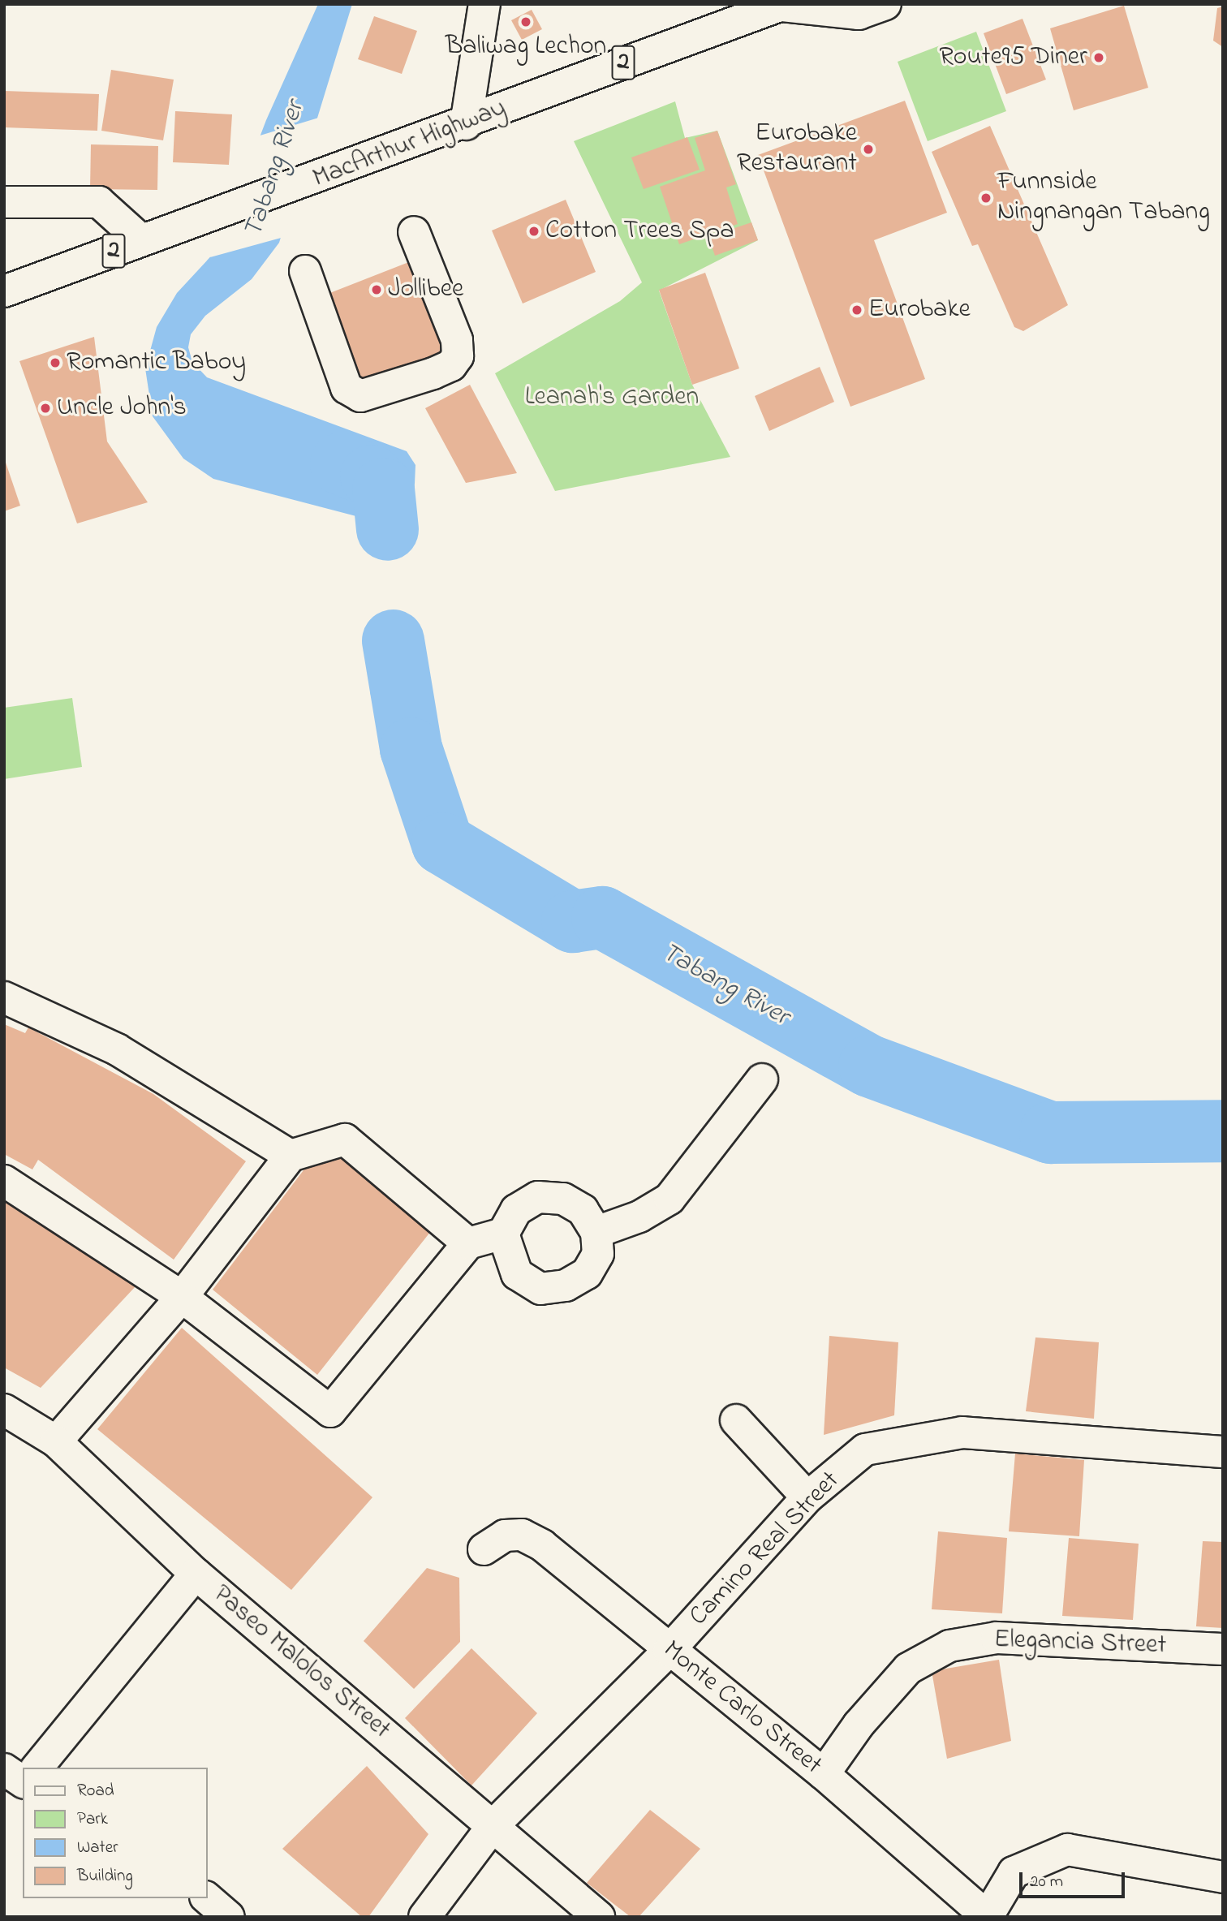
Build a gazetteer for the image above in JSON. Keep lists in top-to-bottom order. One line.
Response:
{"streets":{"main road":["2","MacArthur Highway","Camino Real Street","Elegancia Street","Paseo Malolos Street","Monte Carlo Street"]},"crossings":[["Camino Real Street","Paseo Malolos Street"],["Camino Real Street","Monte Carlo Street"],["Elegancia Street","Monte Carlo Street"]],"water":["Tabang River"],"parks":["Leanah's Garden"],"places":["Baliwag Lechon","Route95 Diner","Eurobake Restaurant","Funnside Ningnangan Tabang","Cotton Trees Spa","Jollibee","Eurobake","Romantic Baboy","Uncle John's"],"legend":["Road","Park","Water","Building"],"scale_bar":"20 m"}
